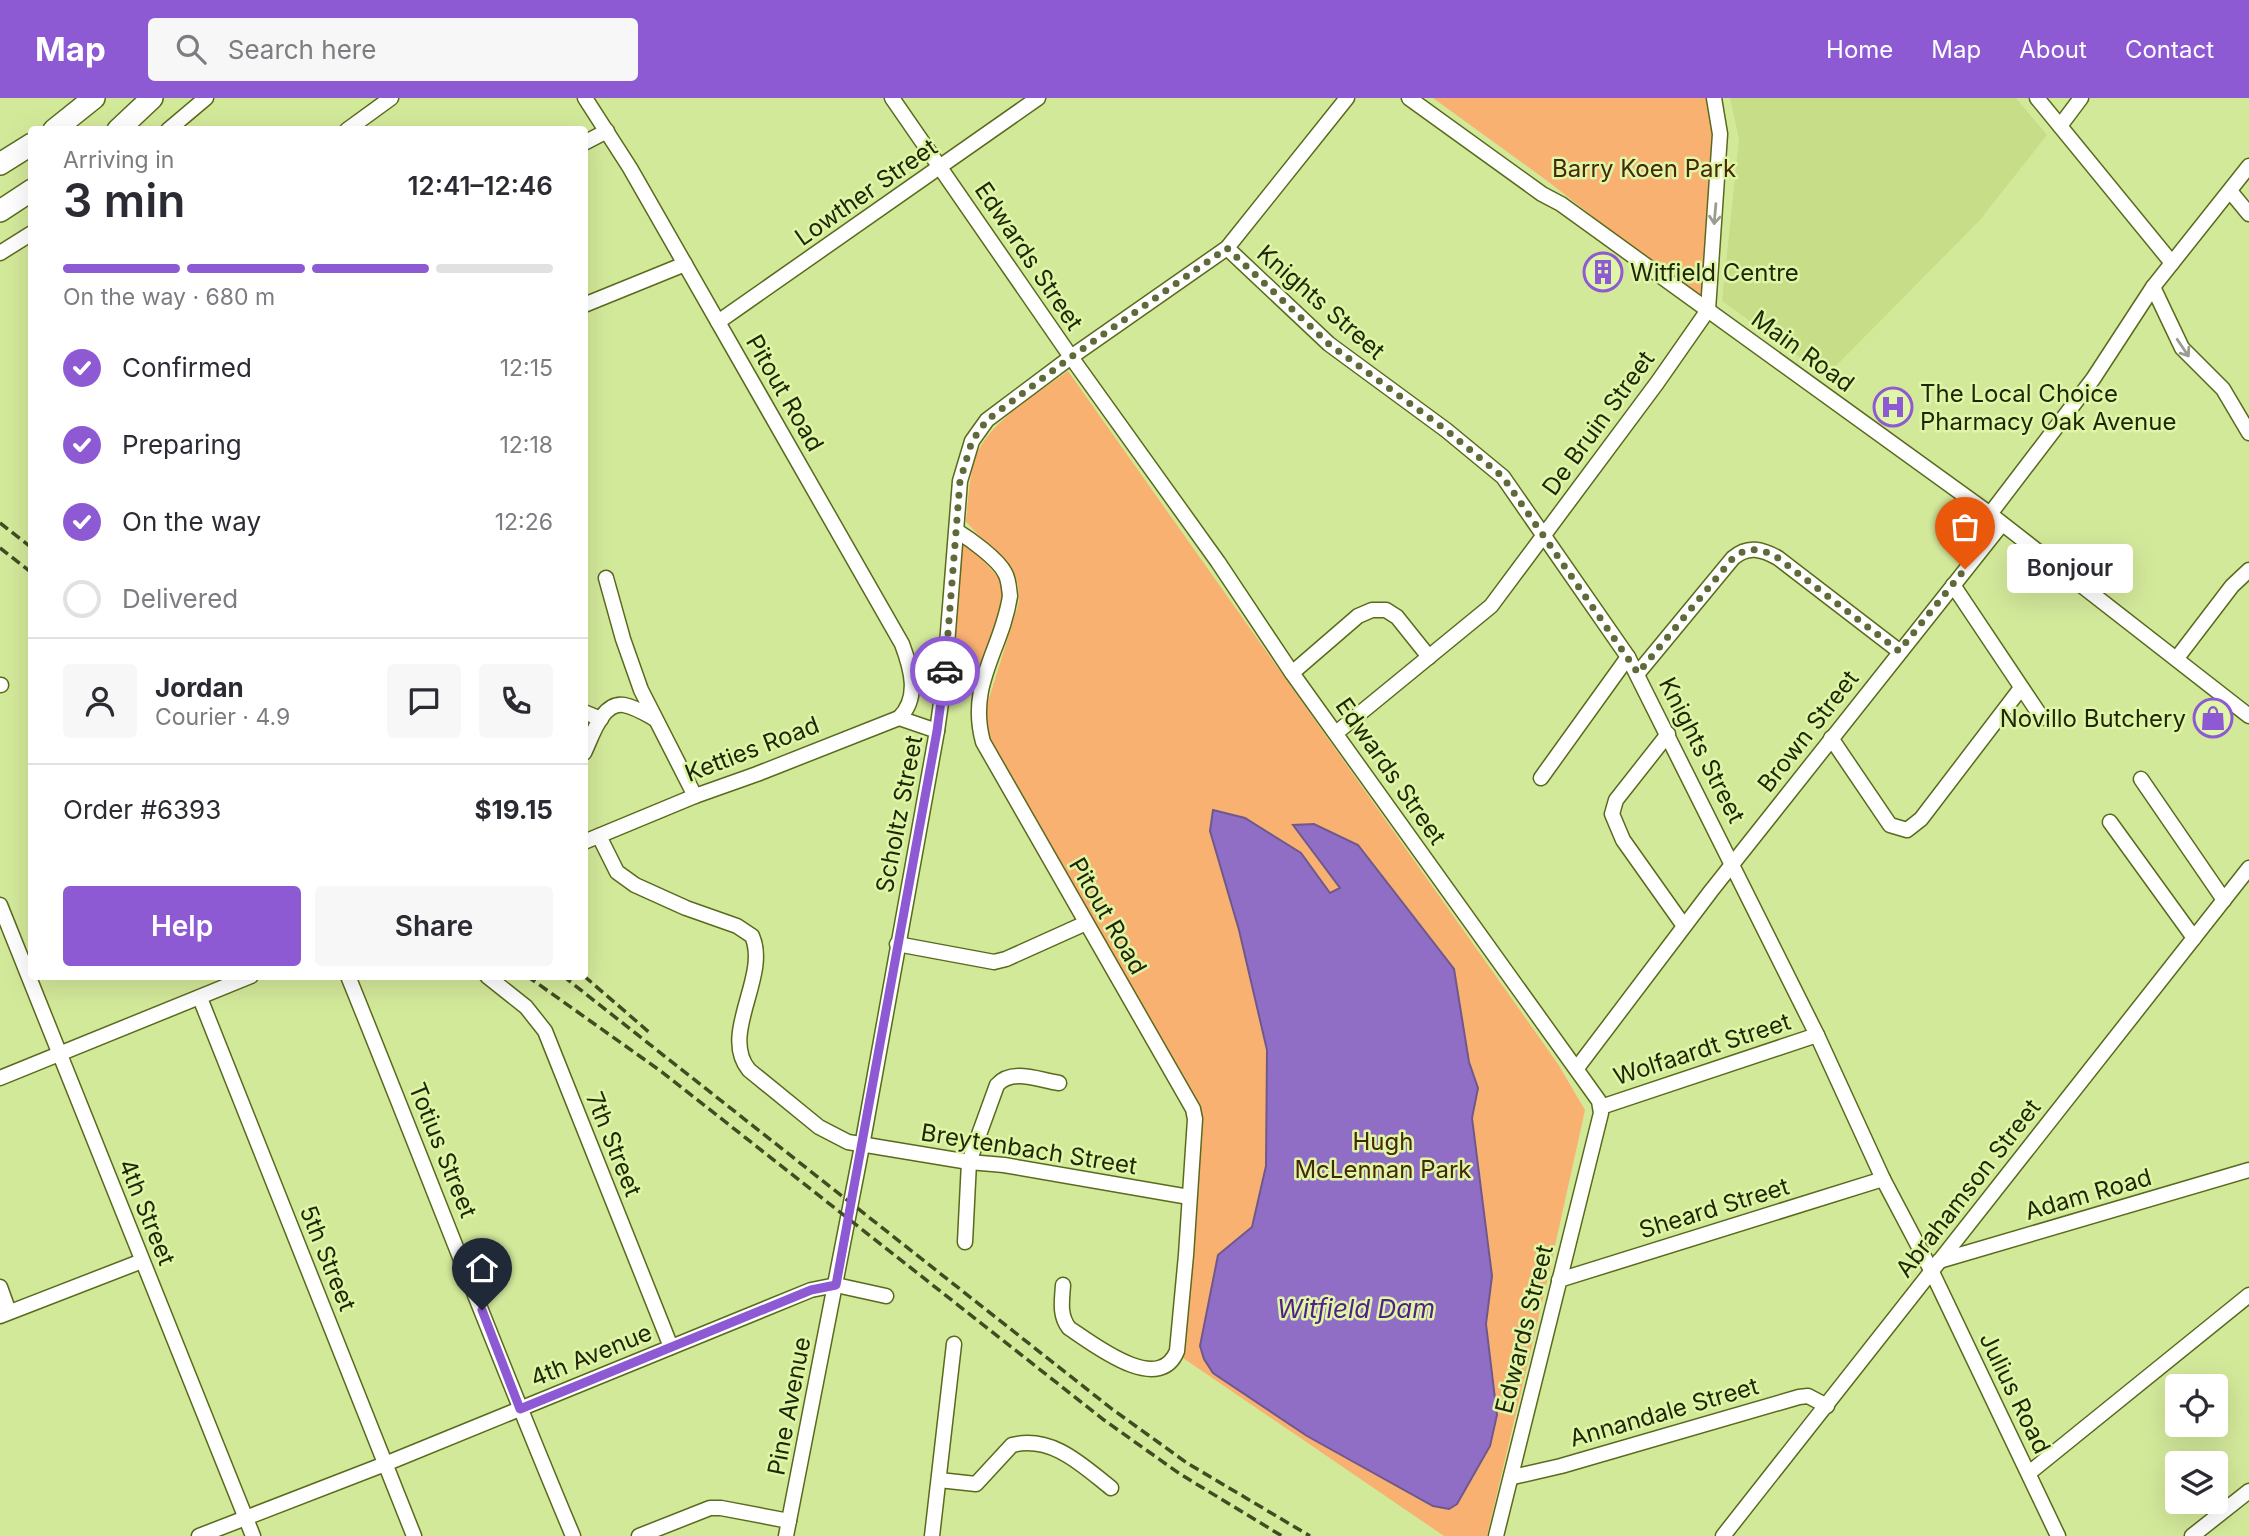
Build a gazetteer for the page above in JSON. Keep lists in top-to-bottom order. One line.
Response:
{"streets":{"street":["Lowther Street","Edwards Street","Knights Street","Main Road","Pitout Road","De Bruin Street","Brown Street","Ketties Road","Scholtz Street","Wolfaardt Street","7th Street","Breytenbach Street","Totius Street","Abrahamson Street","Adam Road","Sheard Street","4th Street","5th Street","4th Avenue","Julius Road","Pine Avenue","Annandale Street"]},"crossings":[["Lowther Street","Edwards Street"],["Lowther Street","Pitout Road"],["Edwards Street","De Bruin Street"],["Edwards Street","Brown Street"],["Edwards Street","Scholtz Street"],["Edwards Street","Wolfaardt Street"],["Edwards Street","Sheard Street"],["Edwards Street","Annandale Street"],["Knights Street","De Bruin Street"],["Knights Street","Brown Street"],["Knights Street","Scholtz Street"],["Knights Street","Wolfaardt Street"],["Knights Street","Abrahamson Street"],["Knights Street","Adam Road"],["Knights Street","Sheard Street"],["Knights Street","Julius Road"],["Main Road","De Bruin Street"],["Main Road","Brown Street"],["Pitout Road","Ketties Road"],["Pitout Road","Scholtz Street"],["Pitout Road","Breytenbach Street"],["Ketties Road","Breytenbach Street"],["Scholtz Street","Breytenbach Street"],["Scholtz Street","4th Avenue"],["Scholtz Street","Pine Avenue"],["7th Street","4th Avenue"],["Totius Street","4th Avenue"],["Abrahamson Street","Adam Road"],["Abrahamson Street","Julius Road"],["Abrahamson Street","Annandale Street"],["Adam Road","Julius Road"],["4th Street","4th Avenue"],["5th Street","4th Avenue"],["4th Avenue","Pine Avenue"]],"water":["Witfield Dam"],"parks":["Barry Koen Park","Hugh McLennan Park"],"places":{"building":["Witfield Centre"],"hospital":["The Local Choice Pharmacy Oak Avenue"],"other":["Bonjour"],"shop":["Novillo Butchery"]},"page":{"header":"Map","search":"Search here","nav":["Home","Map","About","Contact"],"heading":["3 min","Arriving in","12:41–12:46"],"panel":["Jordan","Courier · 4.9","Order #6393","$19.15"],"bar":"On the way · 680 m","list":[["Confirmed","12:15"],["Preparing","12:18"],["On the way","12:26"],"Delivered"],"bubble":"Bonjour","buttons":["Help","Share"]}}
